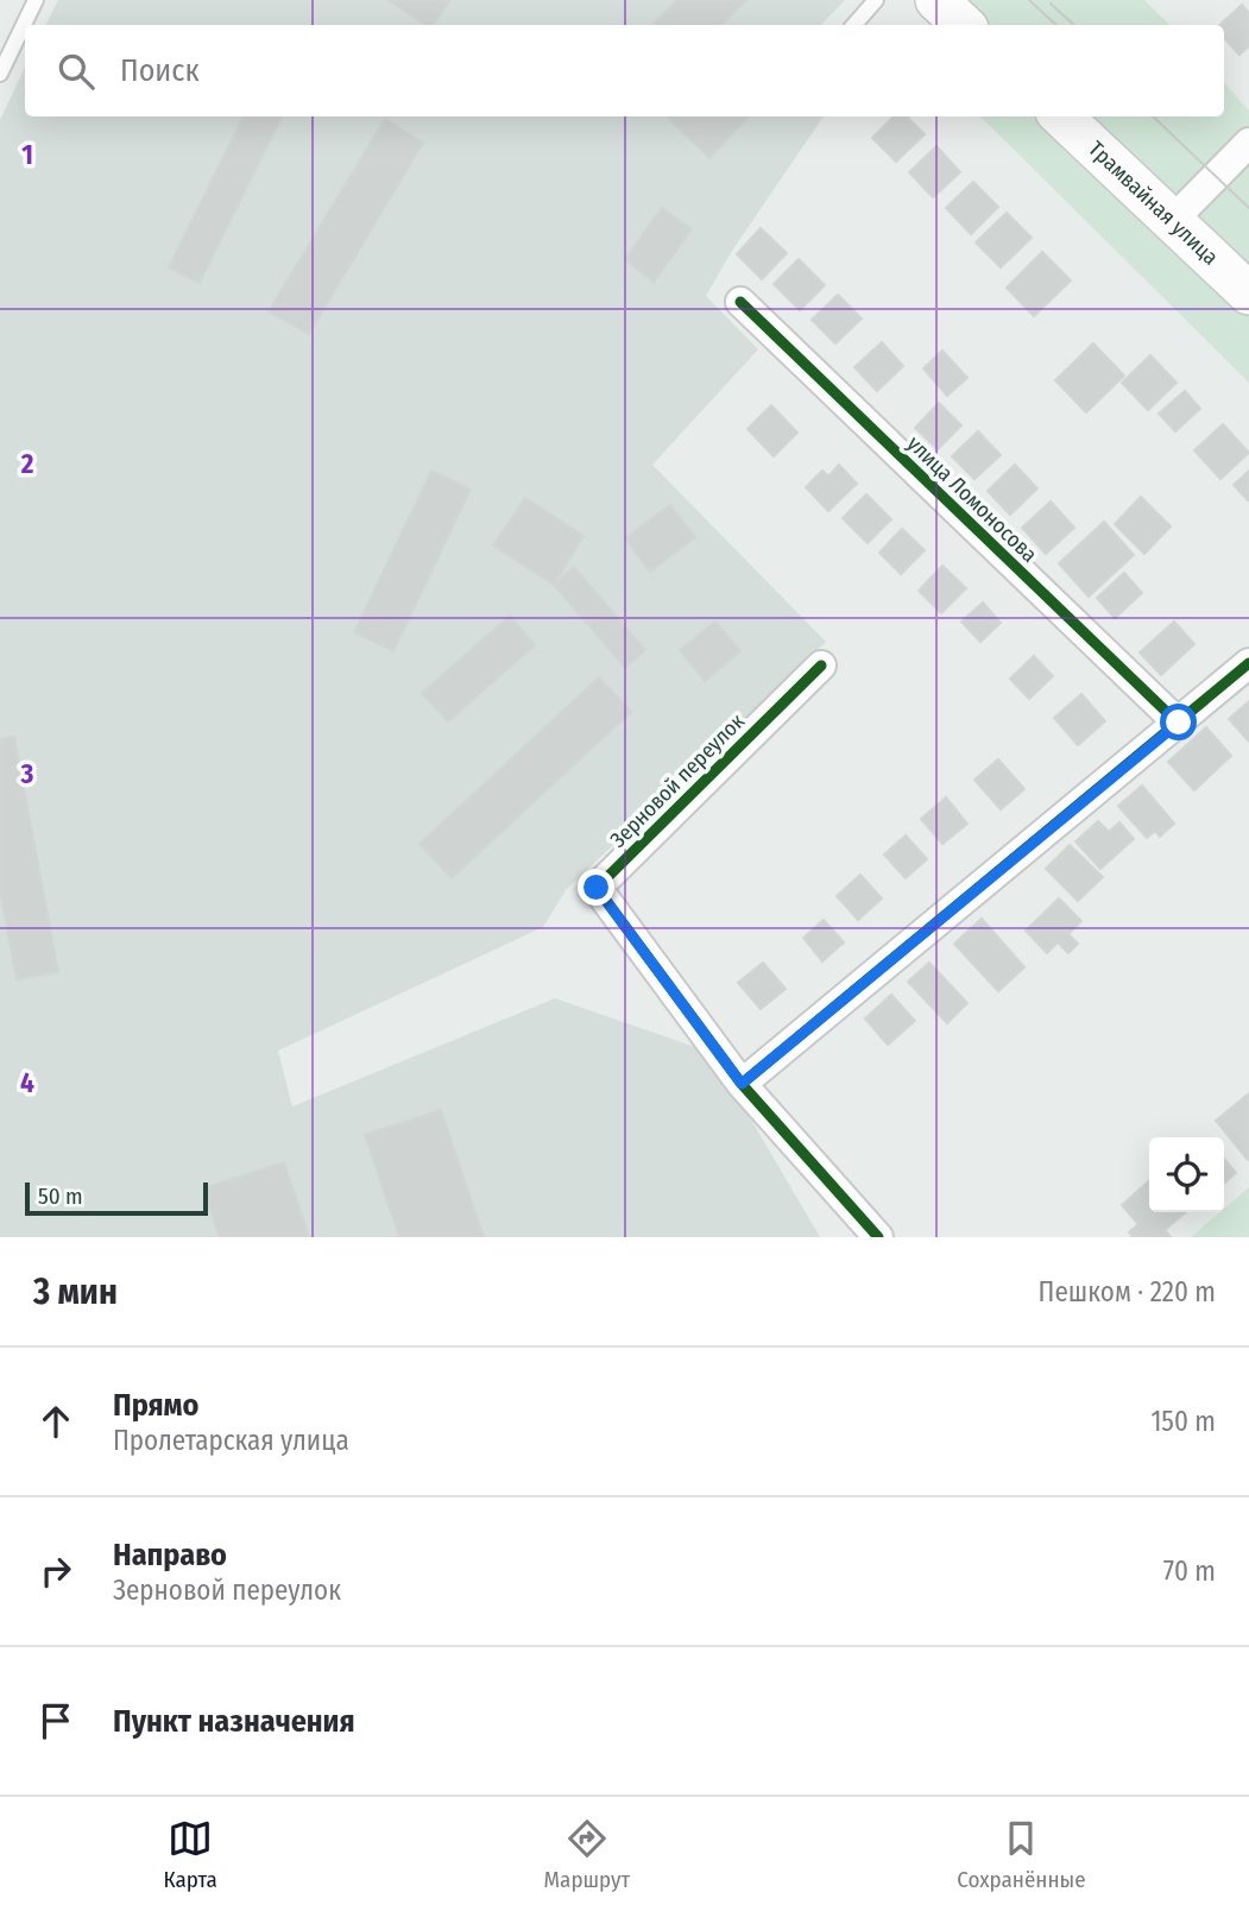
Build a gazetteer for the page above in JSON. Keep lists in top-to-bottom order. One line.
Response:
{"streets":{"main road":["Трамвайная улица"],"street":["улица Ломоносова","Зерновой переулок"]},"scale_bar":"50 m","page":{"search":"Поиск","scale":"50 m","heading":["3 мин","Пешком · 220 m"],"list":[["Прямо","Пролетарская улица","150 m"],["Направо","Зерновой переулок","70 m"],"Пункт назначения"],"nav":["Карта","Маршрут","Сохранённые"]},"grid":{"rows":["1","2","3","4"]}}
